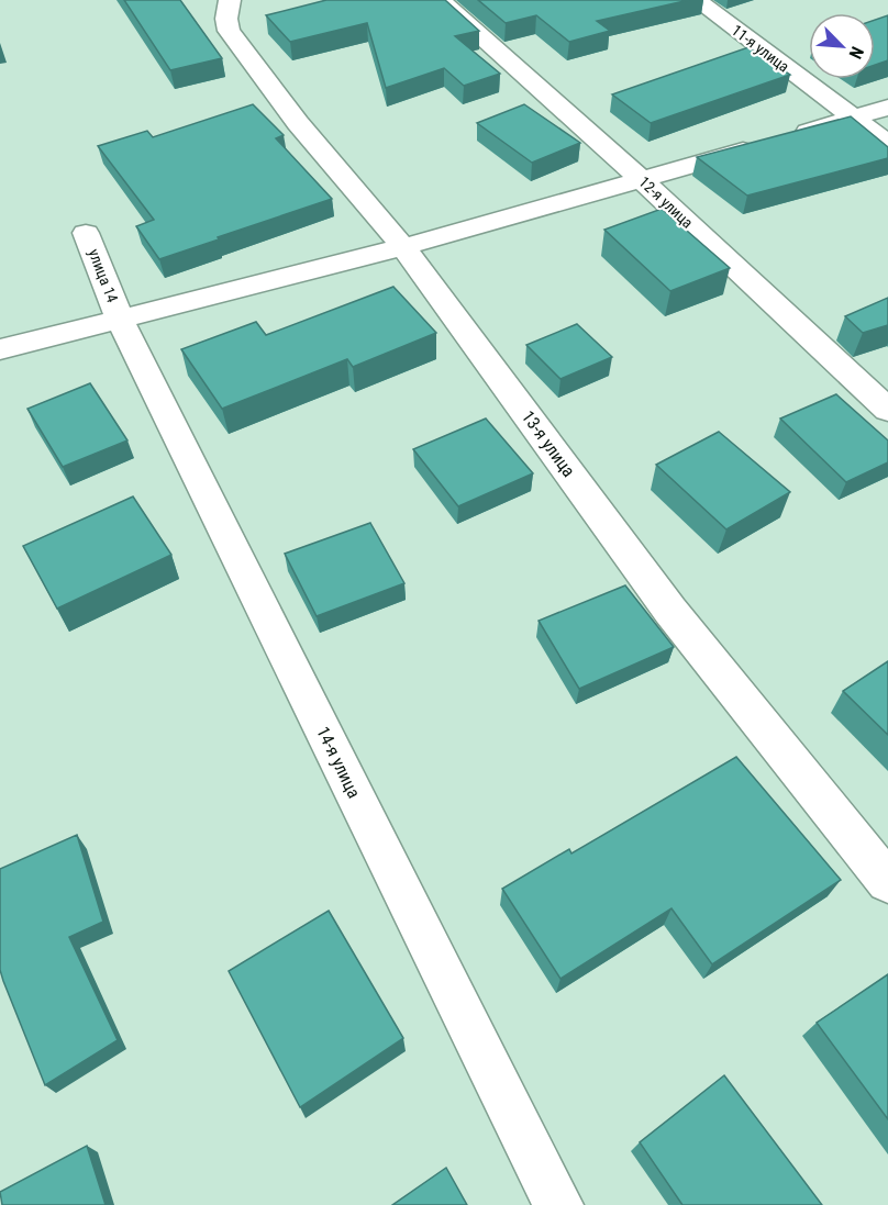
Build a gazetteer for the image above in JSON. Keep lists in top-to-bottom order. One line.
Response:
{"streets":{"street":["11-я улица","12-я улица","улица 14","13-я улица","14-я улица"]},"crossings":[["улица 14","14-я улица"]],"north":"bottom right"}
